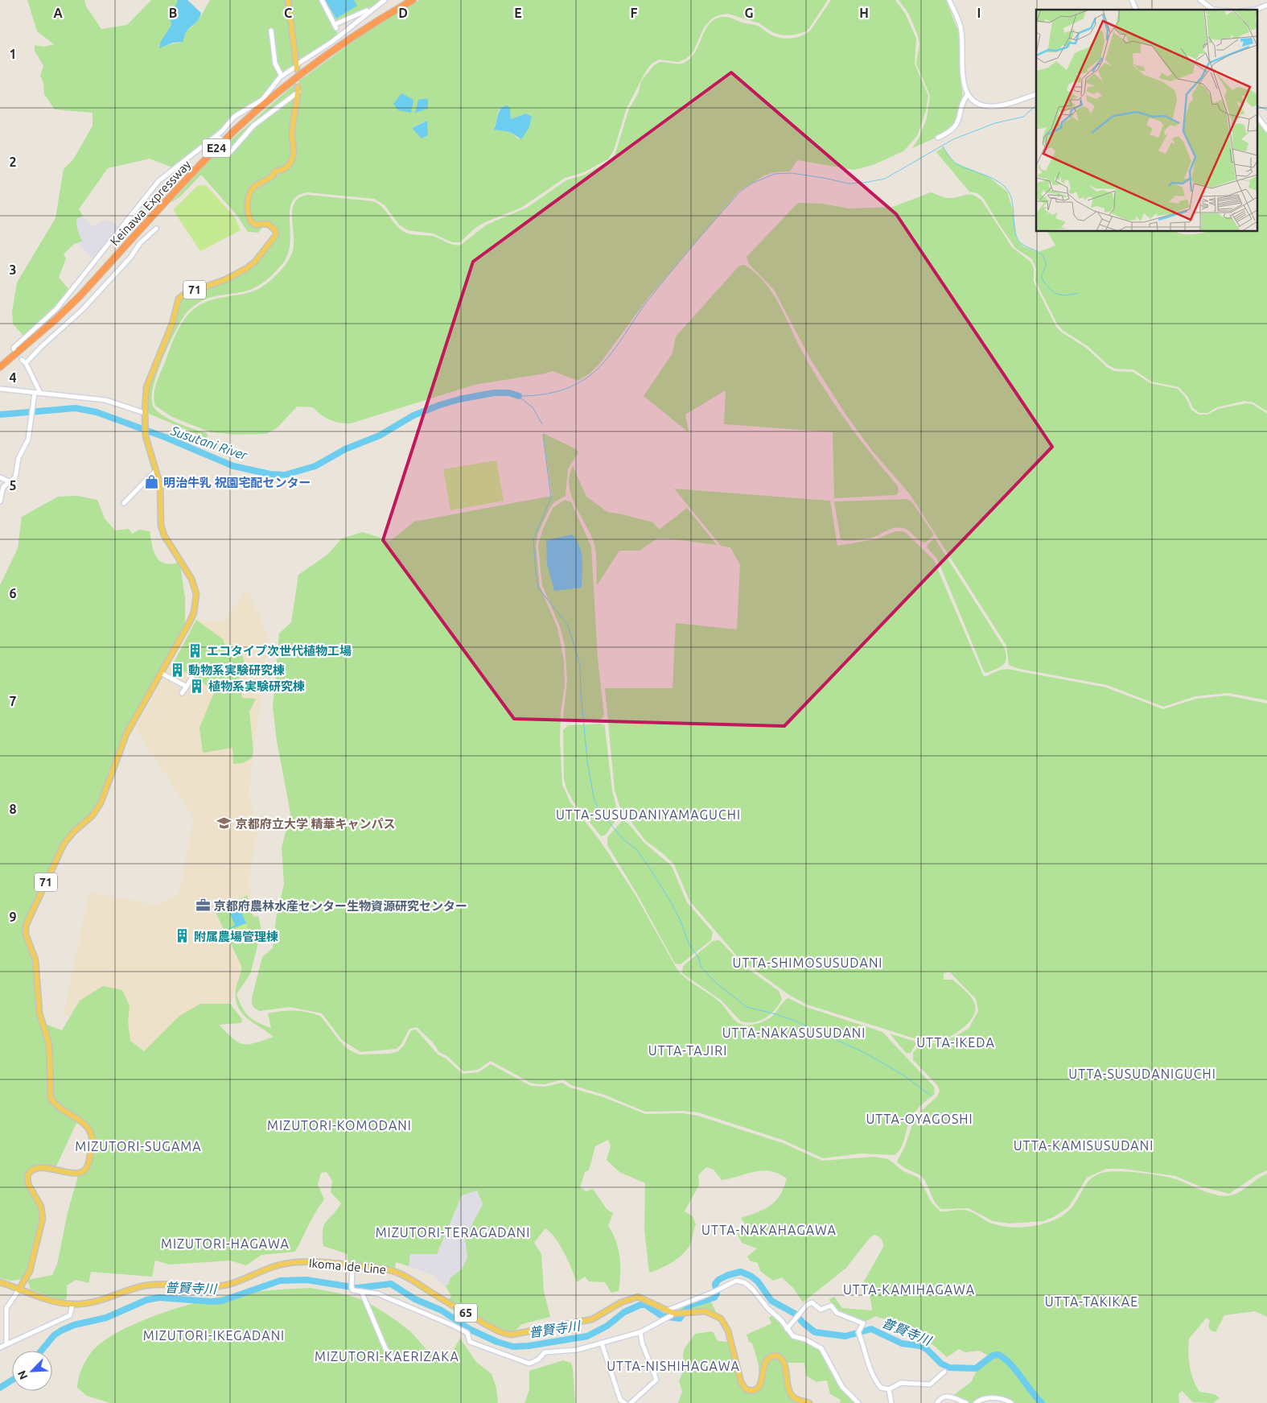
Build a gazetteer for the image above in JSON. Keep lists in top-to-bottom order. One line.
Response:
{"streets":{"highway":["E24","Keinawa Expressway"],"main road":["71","Ikoma Ide Line","65"]},"crossings":[["71","Ikoma Ide Line"]],"districts":["UTTA-SUSUDANIYAMAGUCHI","UTTA-SHIMOSUSUDANI","UTTA-NAKASUSUDANI","UTTA-IKEDA","UTTA-TAJIRI","UTTA-SUSUDANIGUCHI","UTTA-OYAGOSHI","MIZUTORI-KOMODANI","UTTA-KAMISUSUDANI","MIZUTORI-SUGAMA","UTTA-NAKAHAGAWA","MIZUTORI-TERAGADANI","MIZUTORI-HAGAWA","UTTA-KAMIHAGAWA","UTTA-TAKIKAE","MIZUTORI-IKEGADANI","MIZUTORI-KAERIZAKA","UTTA-NISHIHAGAWA"],"water":["Susutani River","普賢寺川"],"places":{"shop":["明治牛乳 祝園宅配センター"],"building":["エコタイプ次世代植物工場","動物系実験研究棟","植物系実験研究棟","附属農場管理棟"],"school or university":["京都府立大学 精華キャンパス"],"office":["京都府農林水産センター生物資源研究センター"]},"north":"bottom left","grid":{"columns":["A","B","C","D","E","F","G","H","I"],"rows":["1","2","3","4","5","6","7","8","9"]}}
